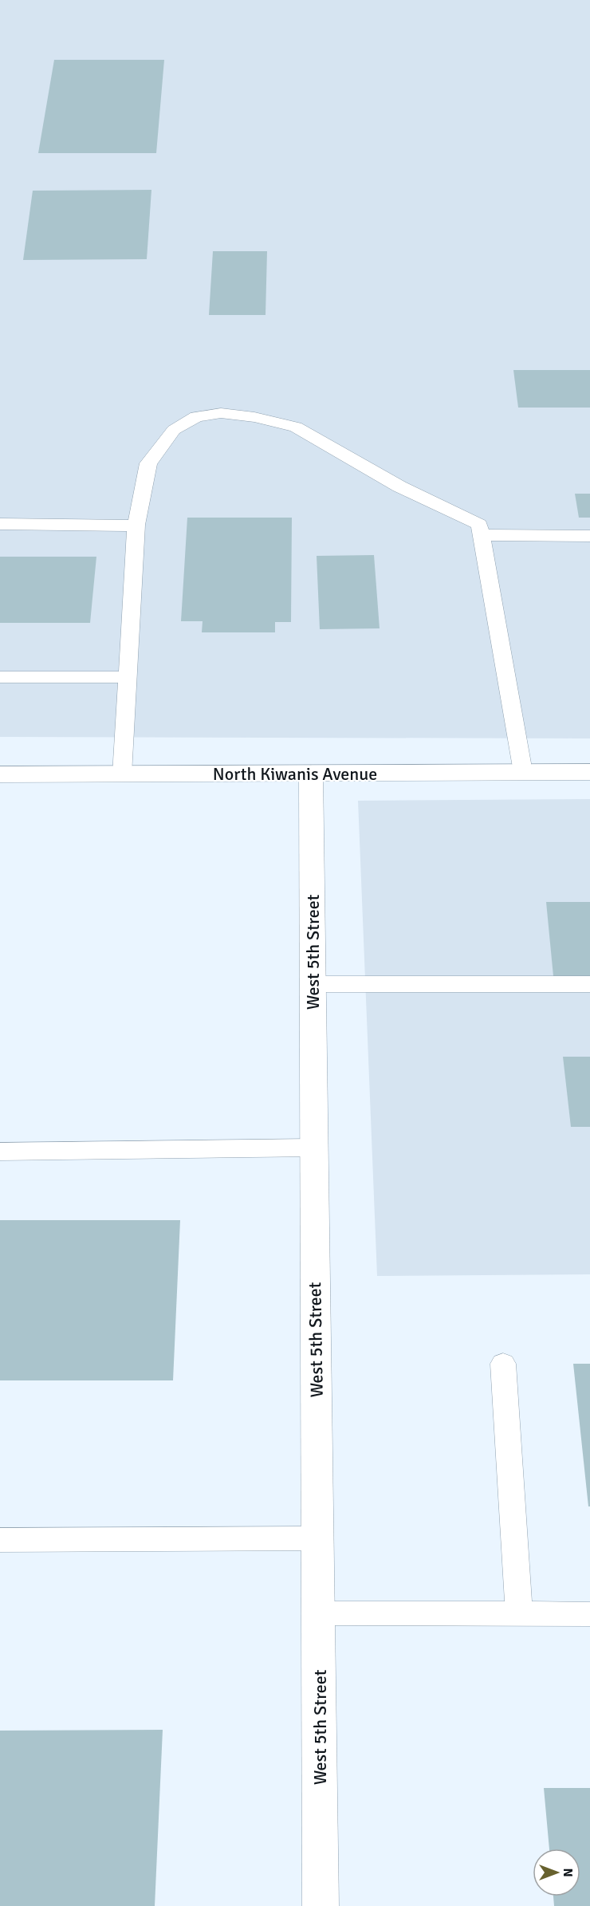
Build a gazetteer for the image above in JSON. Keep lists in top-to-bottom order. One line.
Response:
{"streets":{"street":["North Kiwanis Avenue","West 5th Street"]},"crossings":[["North Kiwanis Avenue","West 5th Street"]],"north":"right"}
